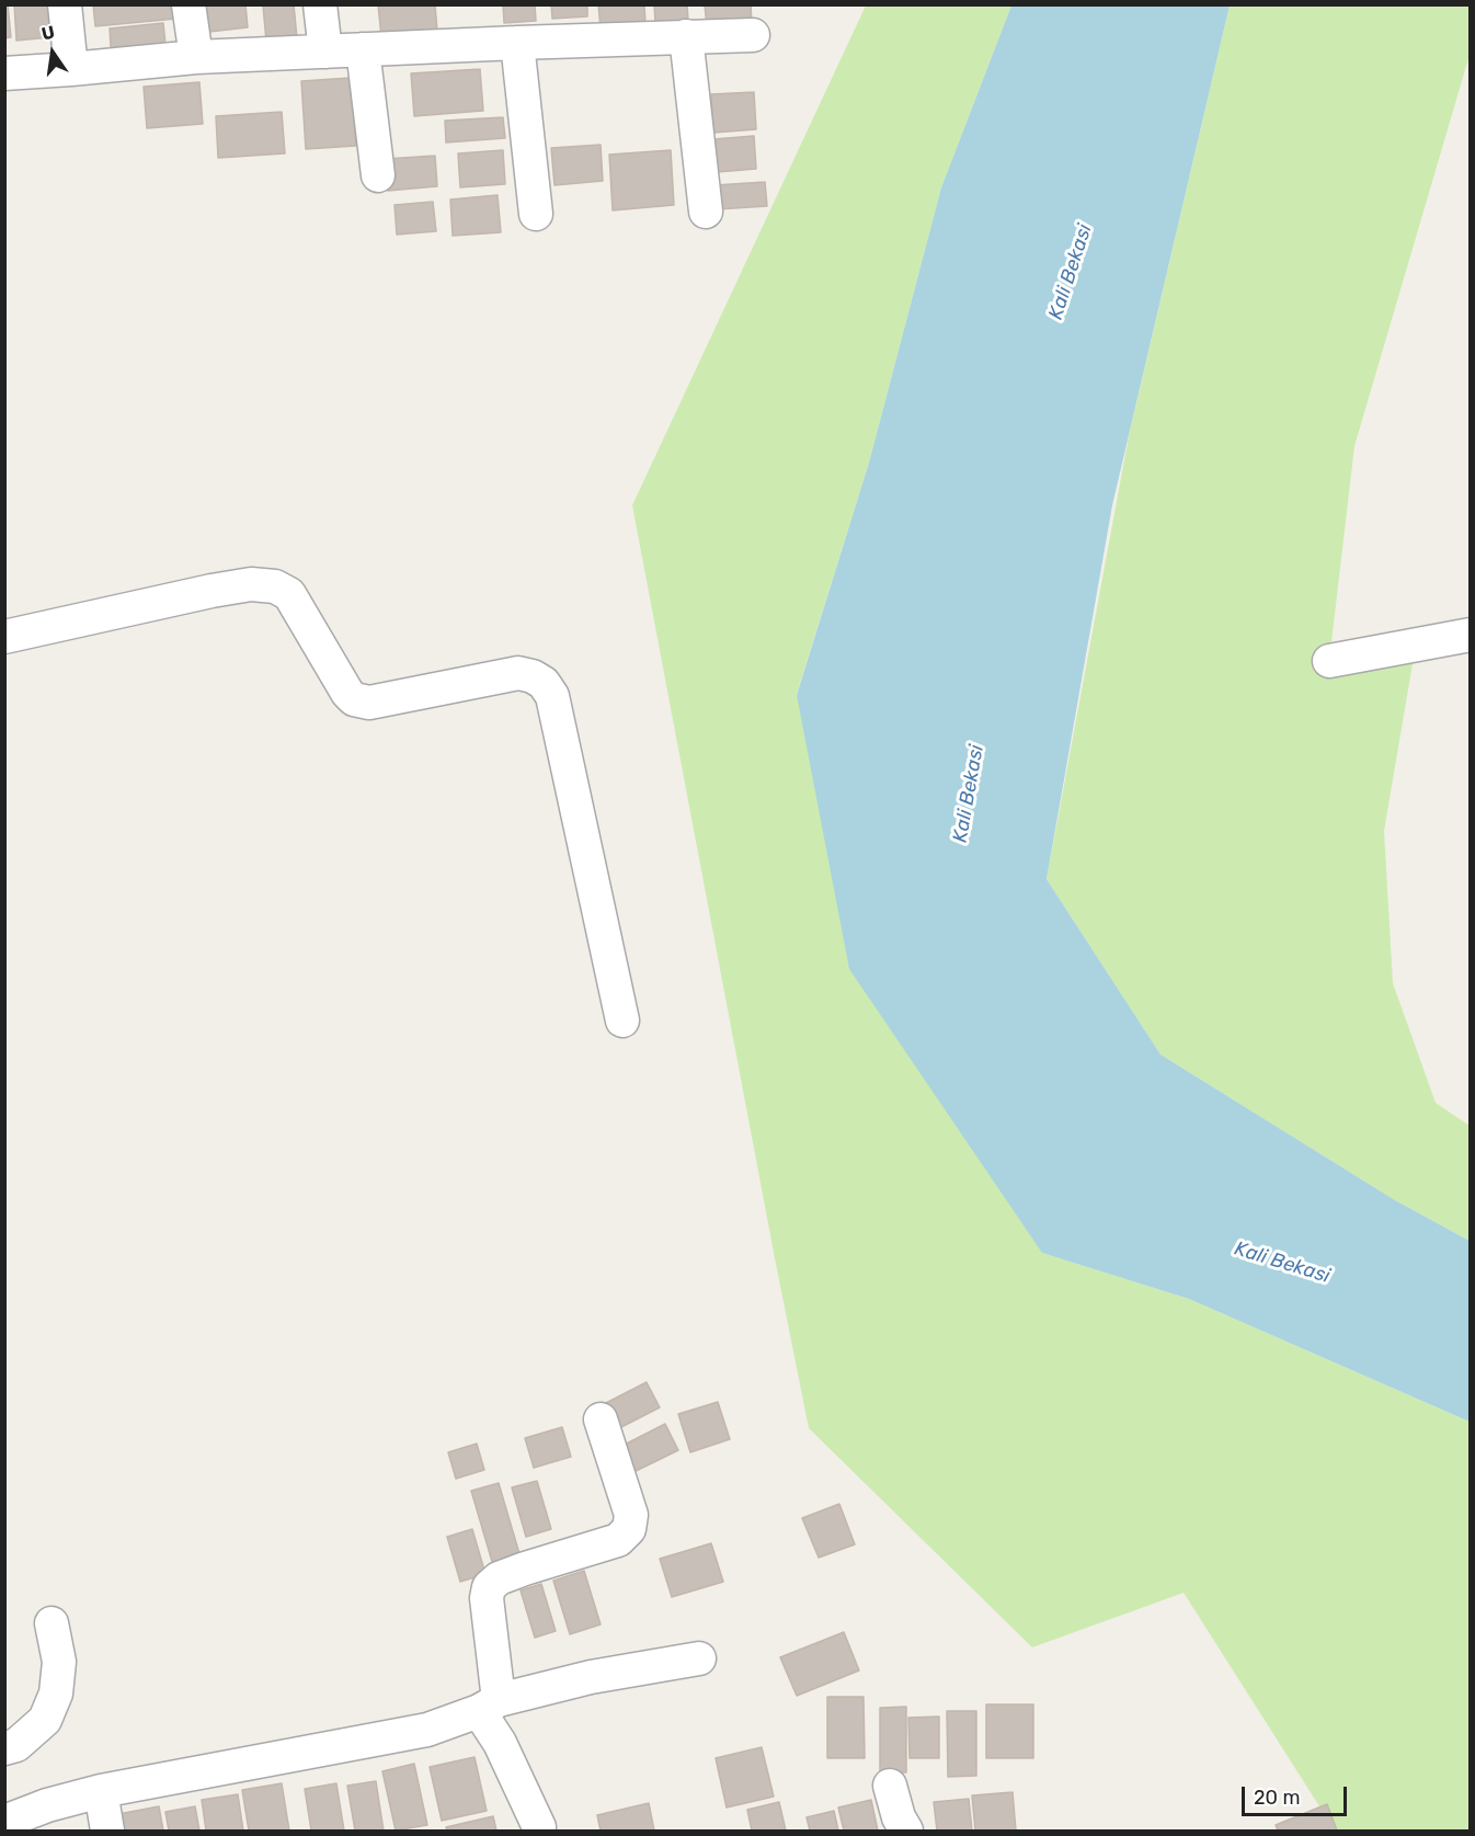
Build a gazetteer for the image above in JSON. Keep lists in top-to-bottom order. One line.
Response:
{"water":["Kali Bekasi"],"scale_bar":"20 m","north":"top"}
